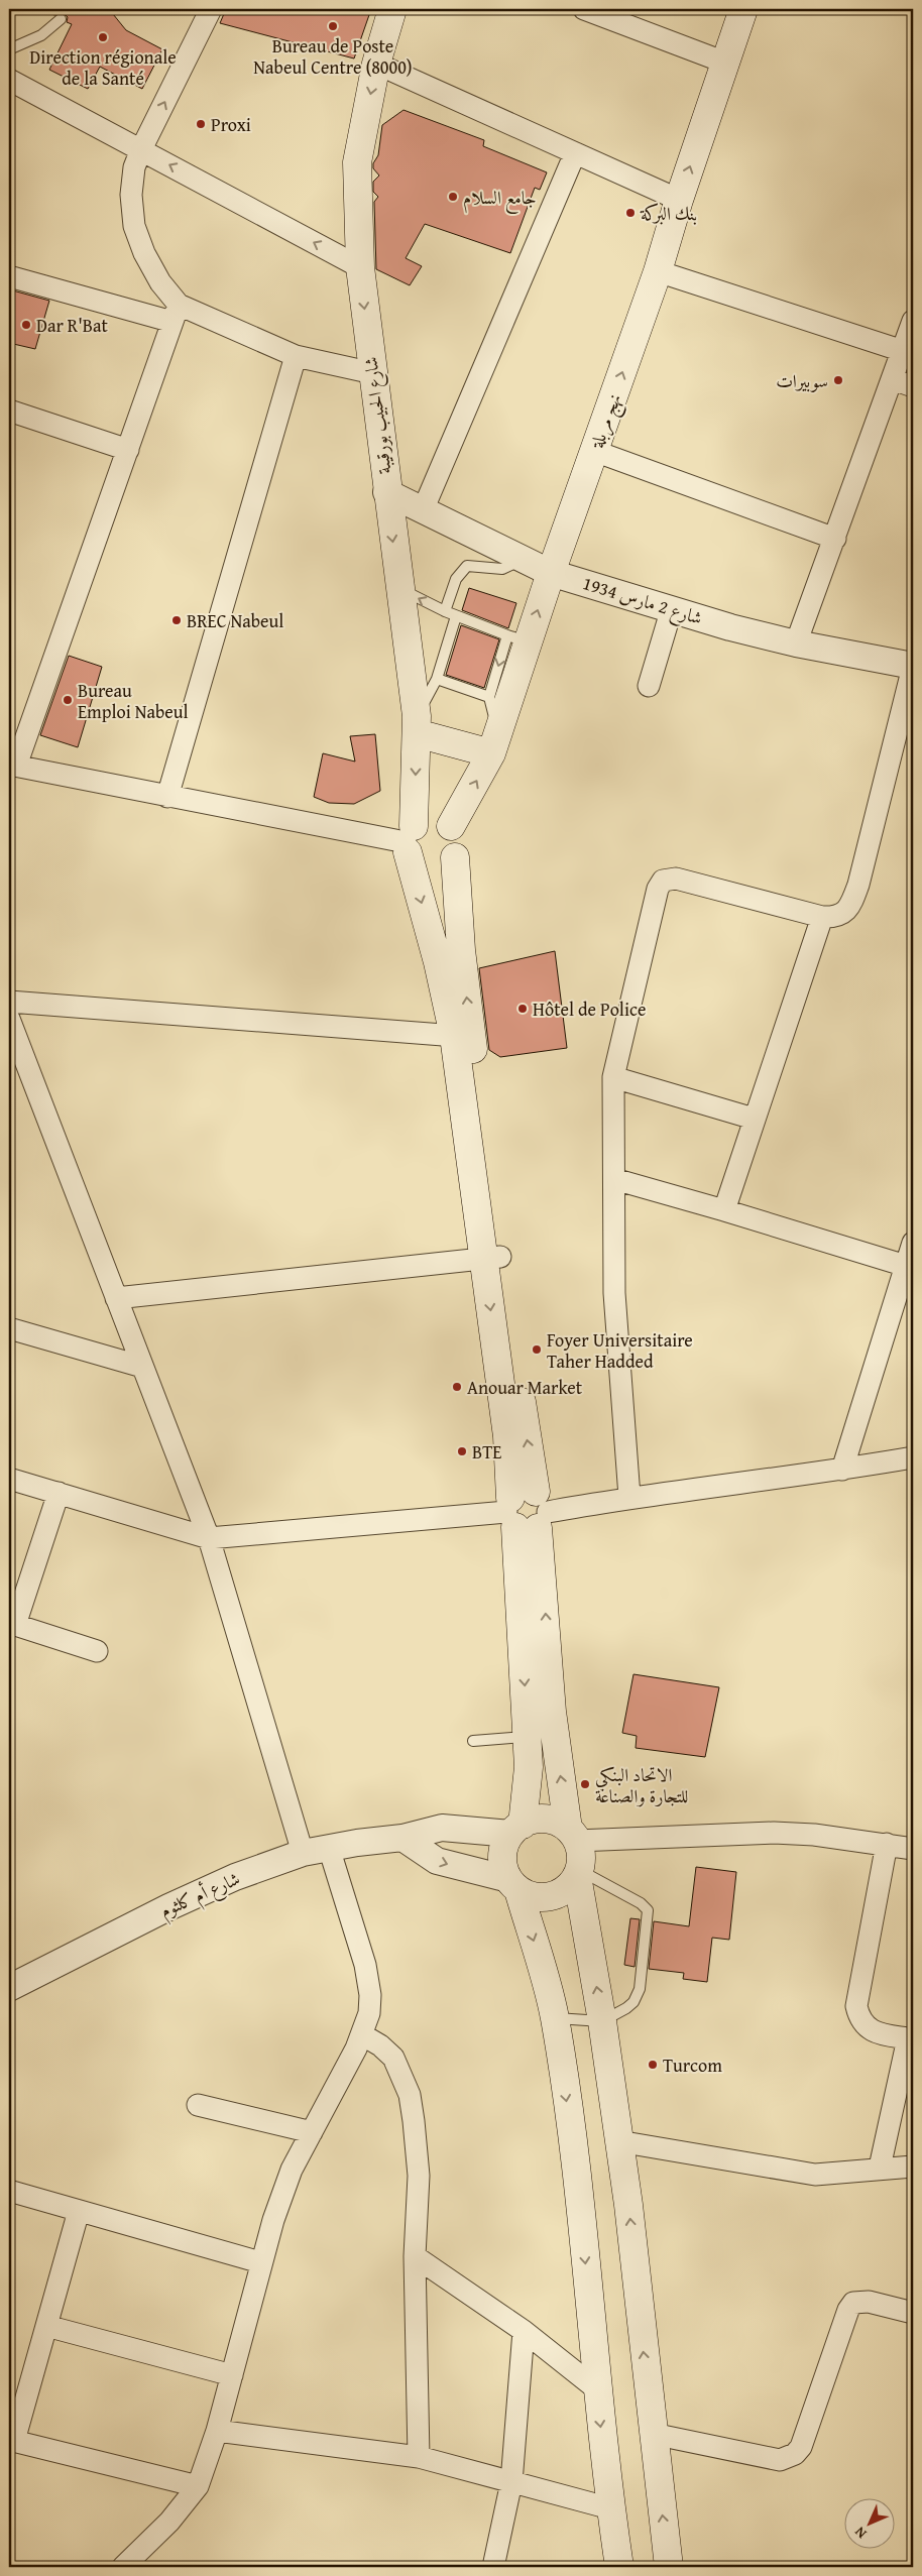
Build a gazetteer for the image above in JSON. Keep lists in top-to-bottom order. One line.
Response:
{"streets":{"main road":["شارع الحبيب بورقيبة","نهج مربلة"],"street":["شارع 2 مارس 1934","شارع أم كلثوم"]},"crossings":[["شارع الحبيب بورقيبة","شارع 2 مارس 1934"],["نهج مربلة","شارع 2 مارس 1934"]],"one_way":["شارع الحبيب بورقيبة","نهج مربلة"],"places":["Bureau de Poste Nabeul Centre (8000)","Direction régionale de la Santé","Proxi","جامع السلام","بنك البركة","Dar R'Bat","سوبيرات","BREC Nabeul","Bureau Emploi Nabeul","Hôtel de Police","Foyer Universitaire Taher Hadded","Anouar Market","BTE","الاتحاد البنكي للتجارة والصناعة","Turcom"],"north":"bottom left"}
